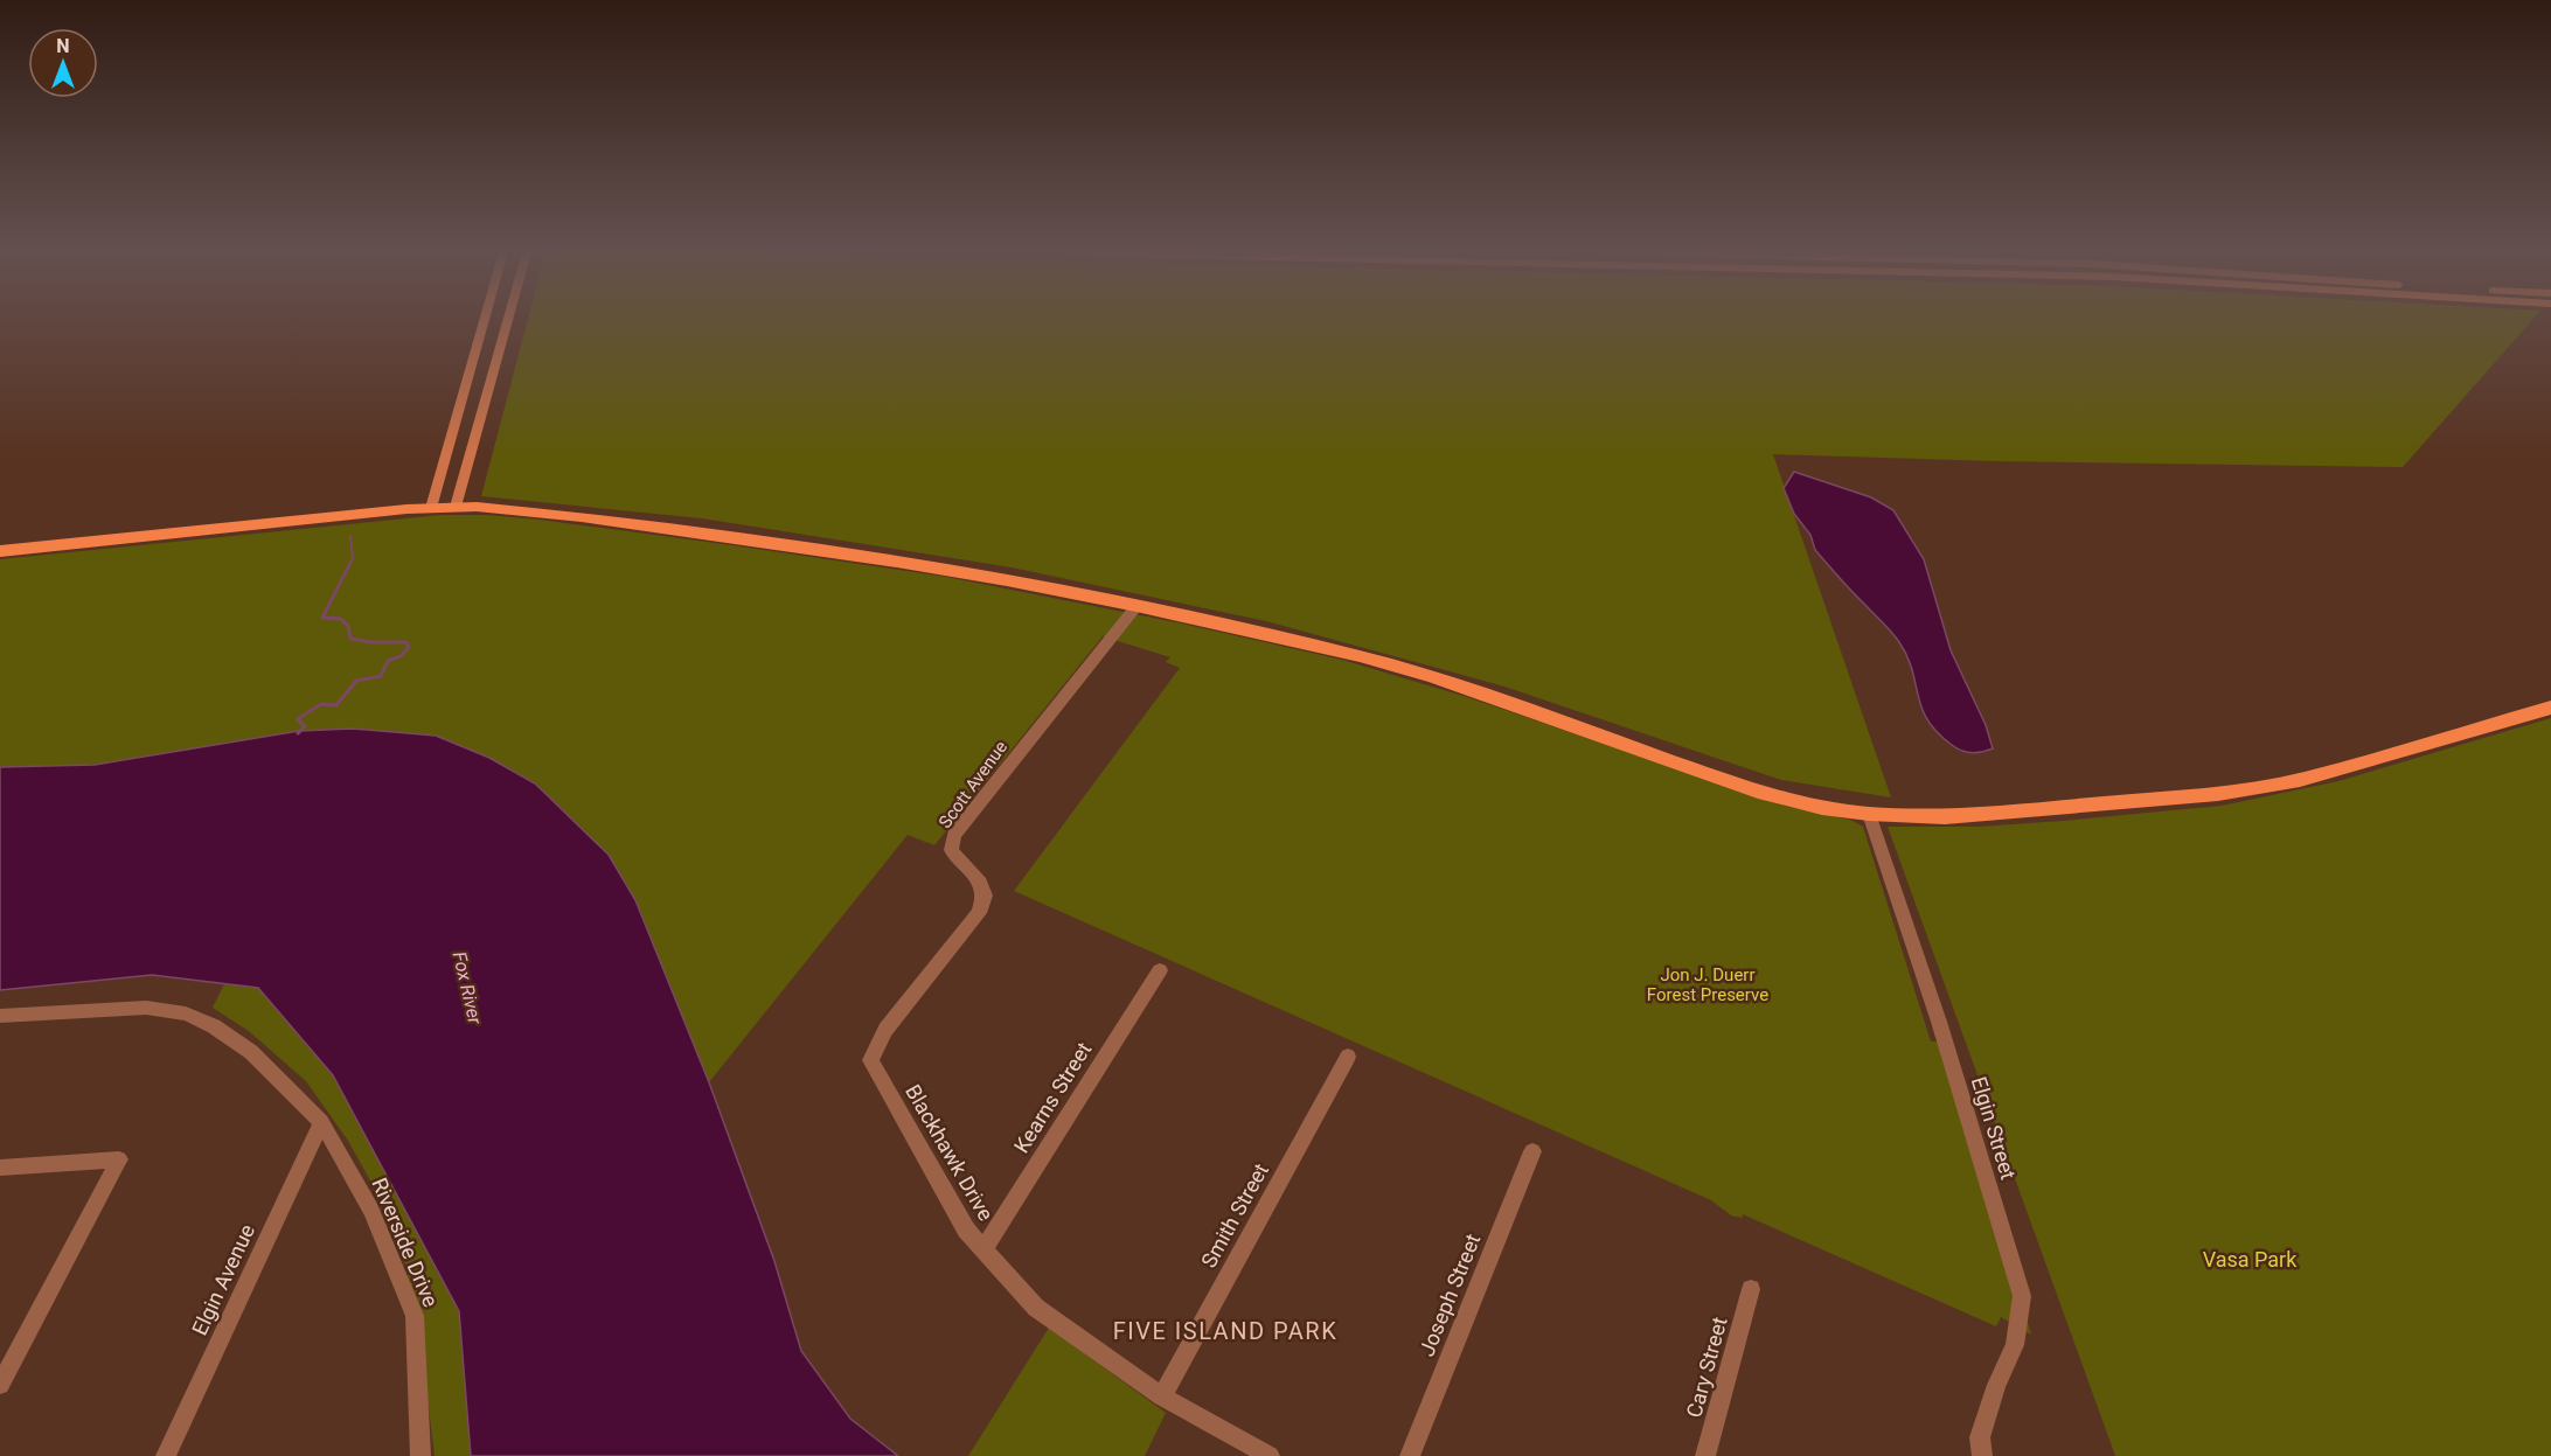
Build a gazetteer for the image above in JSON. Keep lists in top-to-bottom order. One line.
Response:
{"streets":{"street":["Scott Avenue","Kearns Street","Elgin Street","Blackhawk Drive","Smith Street","Riverside Drive","Elgin Avenue","Joseph Street","Cary Street"]},"crossings":[["Scott Avenue","Blackhawk Drive"],["Kearns Street","Blackhawk Drive"],["Blackhawk Drive","Smith Street"],["Riverside Drive","Elgin Avenue"]],"districts":["FIVE ISLAND PARK"],"water":["Fox River"],"parks":["Jon J. Duerr Forest Preserve","Vasa Park"],"north":"top"}
